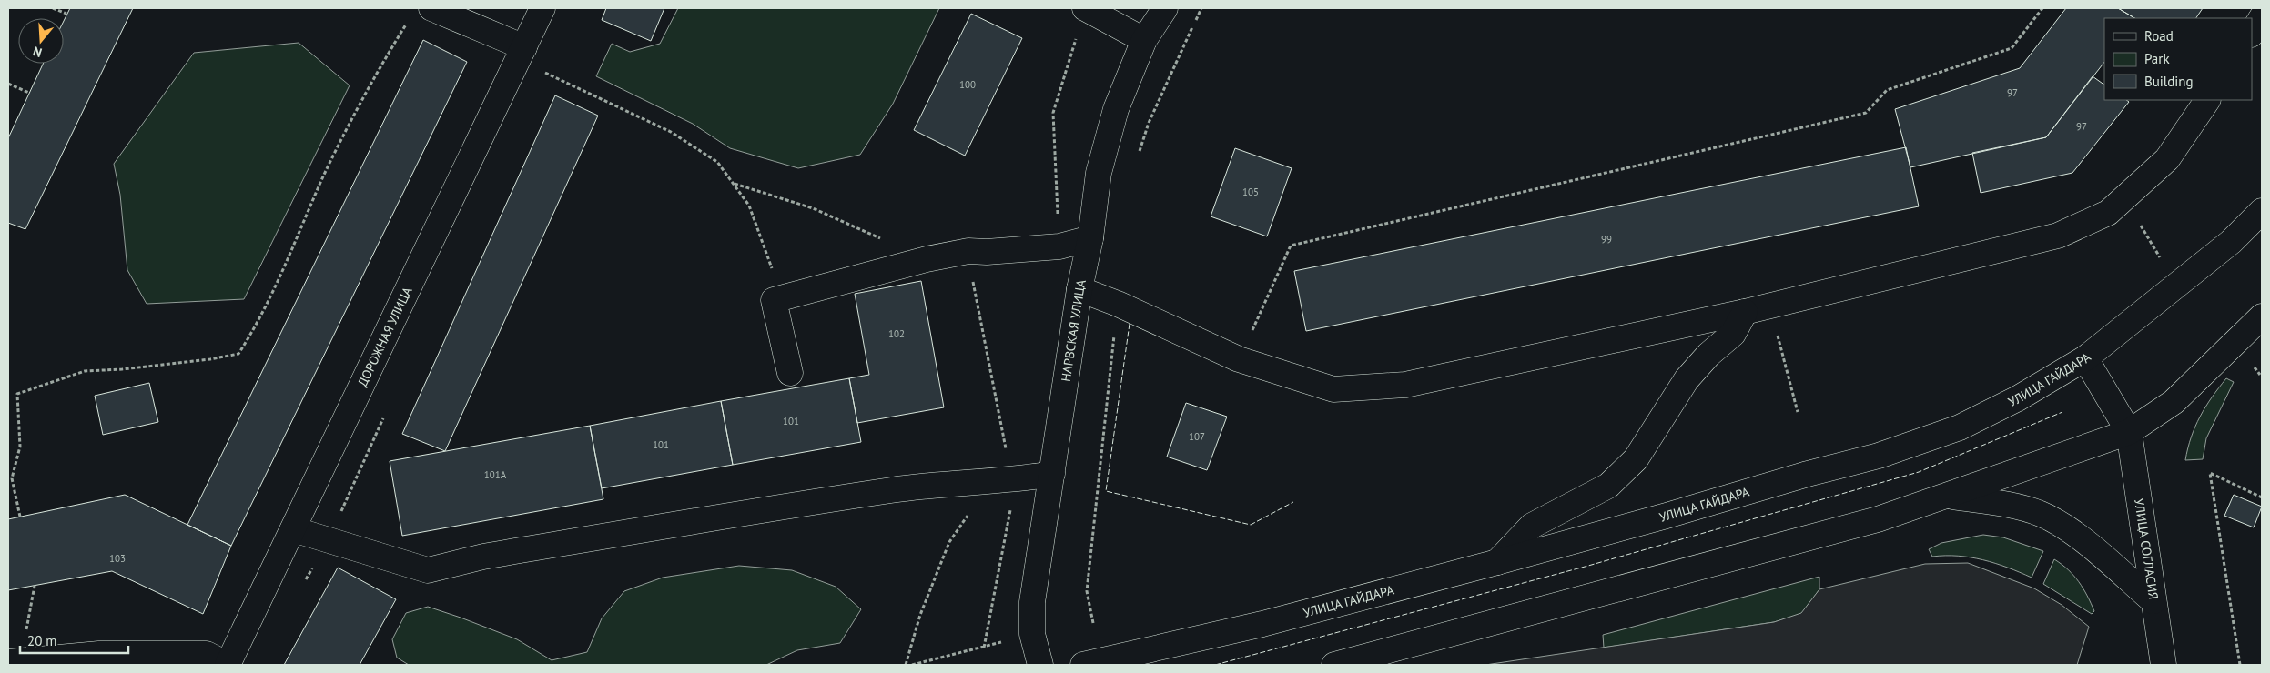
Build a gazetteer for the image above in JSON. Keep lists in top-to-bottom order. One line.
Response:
{"streets":{"main road":["НАРВСКАЯ УЛИЦА","ДОРОЖНАЯ УЛИЦА","УЛИЦА ГАЙДАРА","УЛИЦА СОГЛАСИЯ"]},"house_numbers":["100","97","97","105","99","102","101","107","101","101А","103"],"legend":["Road","Park","Building"],"scale_bar":"20 m","north":"bottom"}
